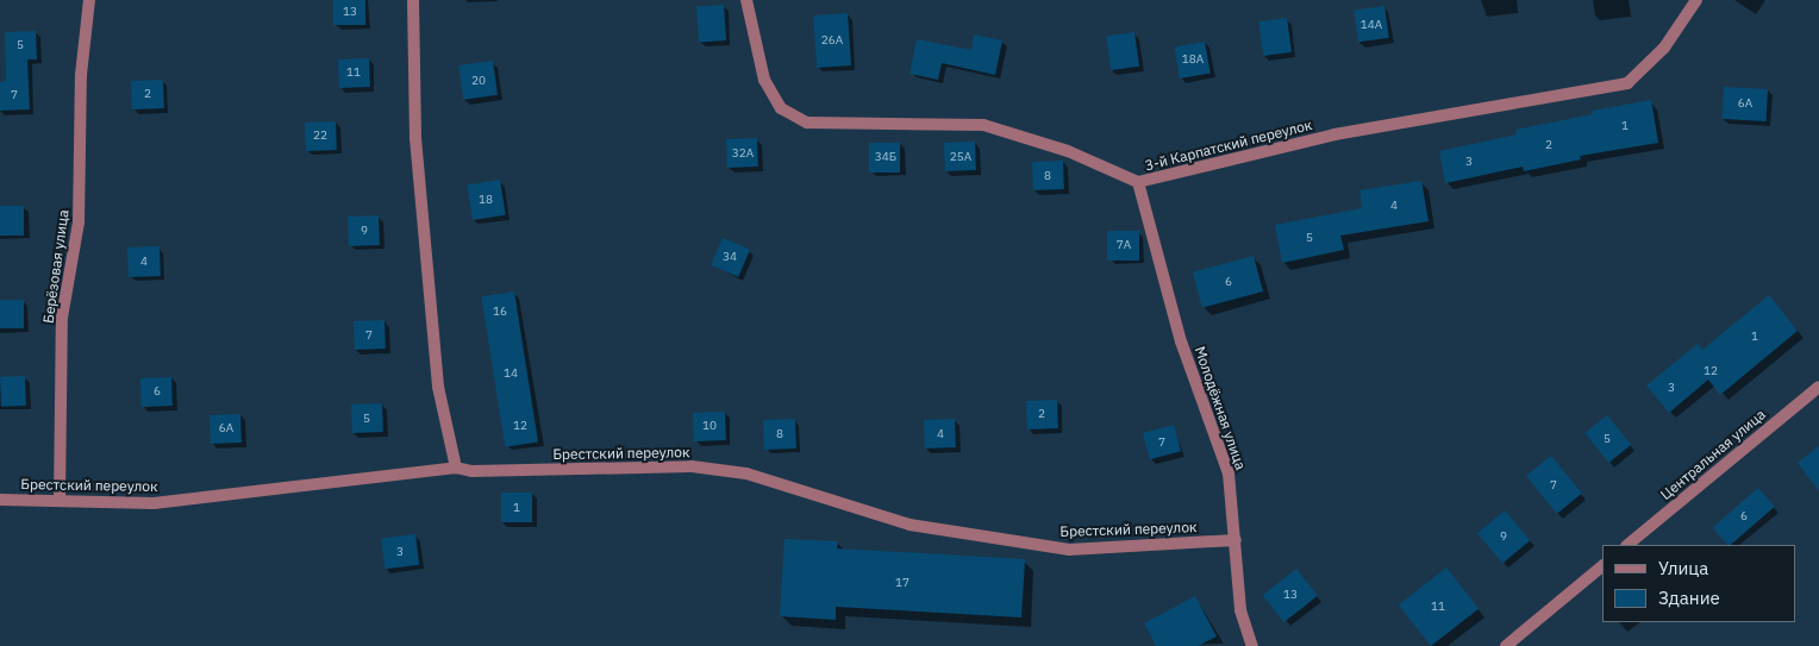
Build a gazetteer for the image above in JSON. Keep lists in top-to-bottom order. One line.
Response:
{"streets":{"street":["3-й Карпатский переулок","Берёзовая улица","Молодёжная улица","Брестский переулок","Центральная улица"]},"crossings":[["3-й Карпатский переулок","Молодёжная улица"],["Берёзовая улица","Брестский переулок"],["Молодёжная улица","Брестский переулок"]],"house_numbers":["13","14А","26А","5","18А","11","20","2","7","6А","1","22","2","32А","34Б","25А","3","8","18","4","9","5","7А","34","4","6","16","7","1","12","14","3","6","2","5","12","10","6А","8","4","5","7","7","1","6","9","3","17","13","11"],"legend":["Улица","Здание"]}
